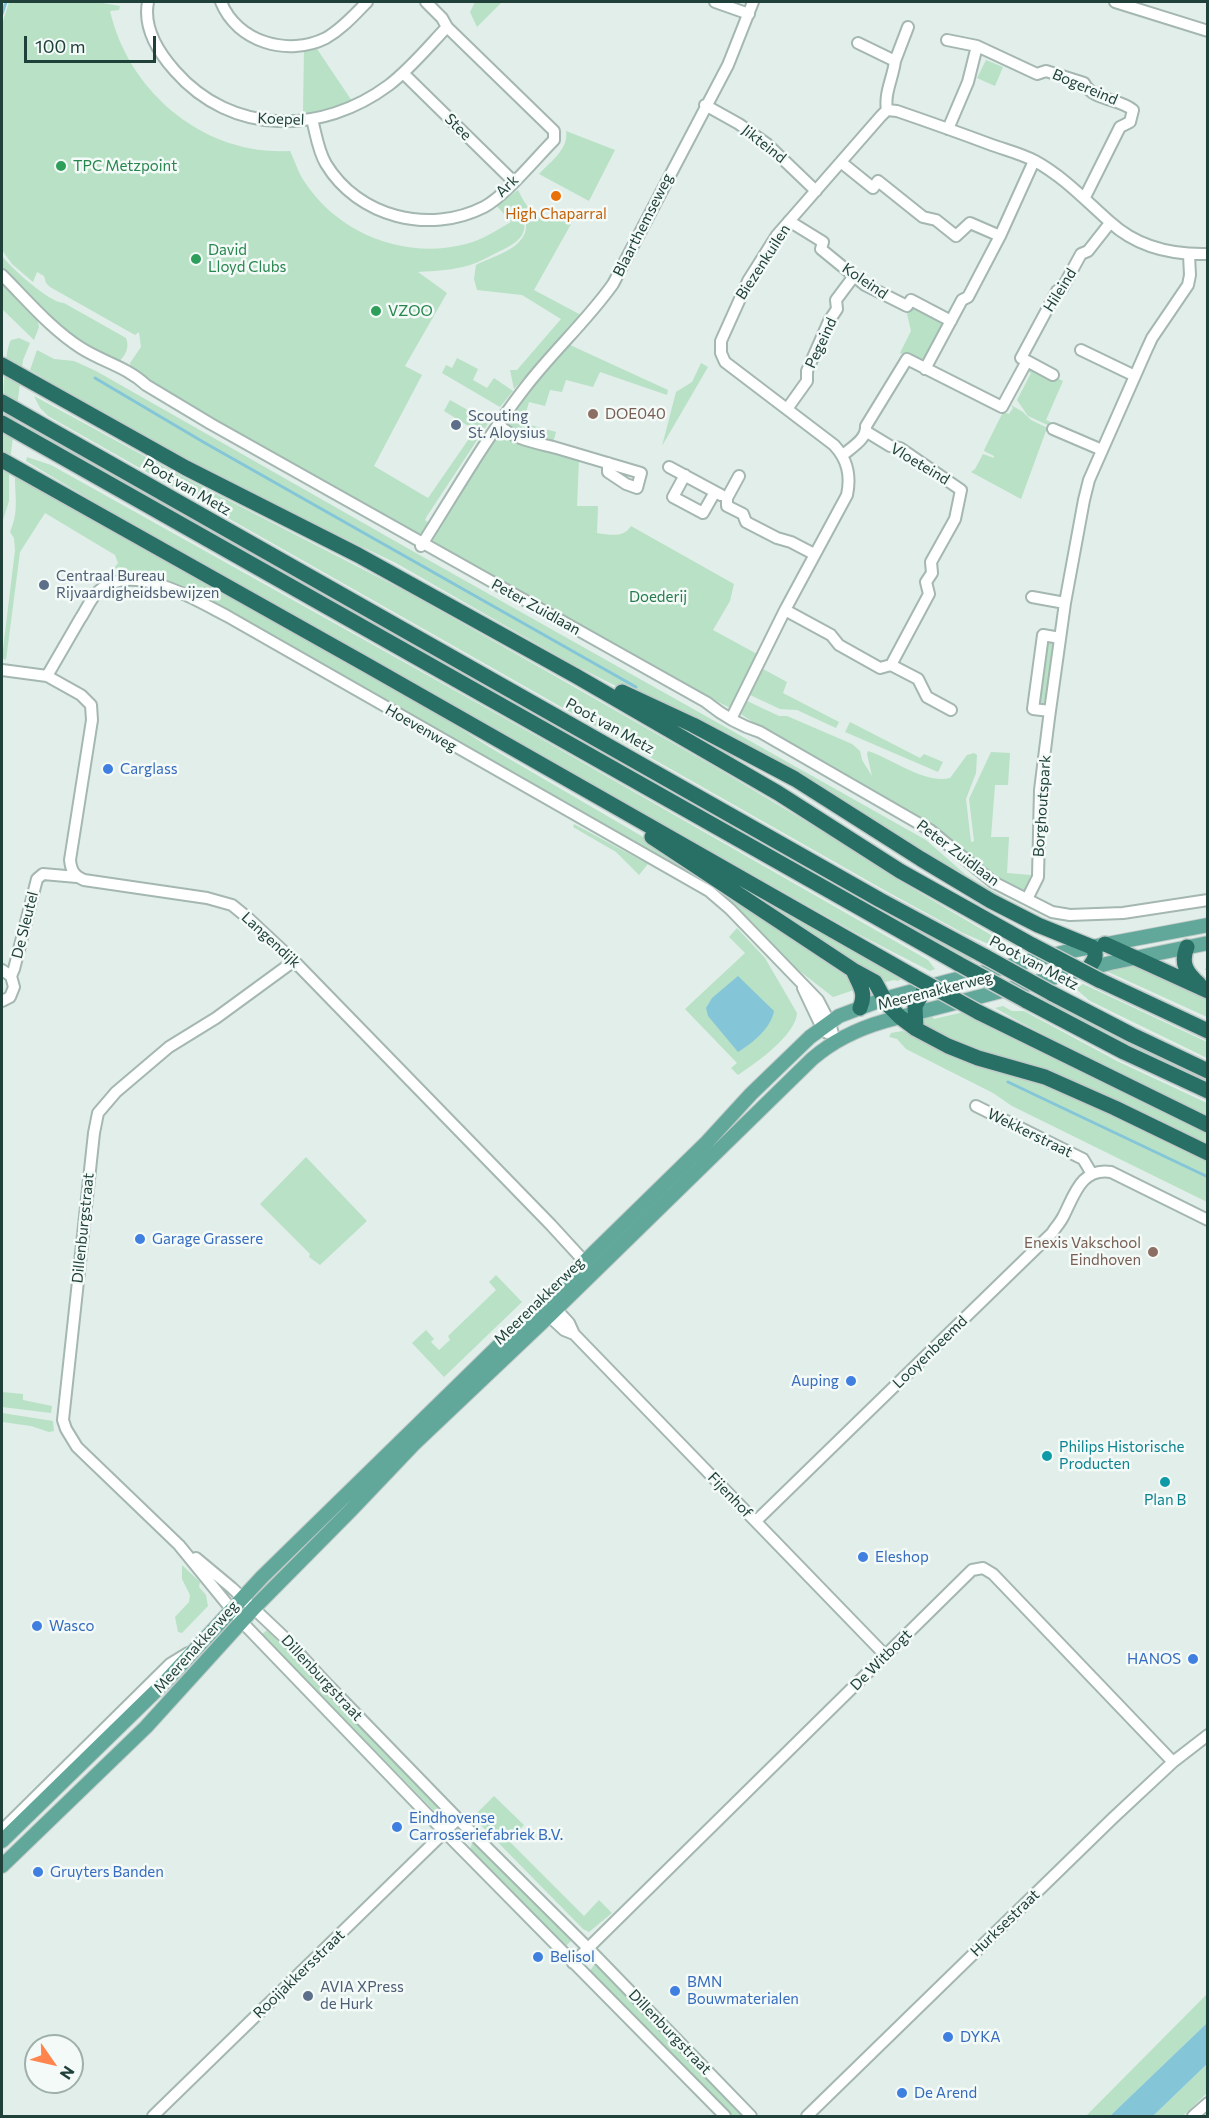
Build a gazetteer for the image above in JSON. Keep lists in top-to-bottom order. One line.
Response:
{"streets":{"highway":["Poot van Metz"],"main road":["Meerenakkerweg"],"street":["Bogereind","Koepel","Stee","Jikteind","Ark","Blaarthemseweg","Biezenkuilen","Koleind","Hileind","Pegeind","Vloeteind","Peter Zuidlaan","Hoevenweg","Borghoutspark","De Sleutel","Langendijk","Wekkerstraat","Dillenburgstraat","Looyenbeemd","Fijenhof","De Witbogt","Hurksestraat","Rooijakkersstraat"]},"crossings":[["Koepel","Stee"],["Koepel","Ark"],["Stee","Ark"],["Jikteind","Blaarthemseweg"],["Jikteind","Biezenkuilen"],["Blaarthemseweg","Peter Zuidlaan"],["Biezenkuilen","Koleind"],["Biezenkuilen","Hileind"],["Biezenkuilen","Pegeind"],["Koleind","Pegeind"],["Hileind","Vloeteind"],["Peter Zuidlaan","Borghoutspark"],["Hoevenweg","Meerenakkerweg"],["De Sleutel","Langendijk"],["Langendijk","Meerenakkerweg"],["Langendijk","Dillenburgstraat"],["Meerenakkerweg","Dillenburgstraat"],["Meerenakkerweg","Fijenhof"],["Wekkerstraat","Looyenbeemd"],["Dillenburgstraat","De Witbogt"],["Dillenburgstraat","Rooijakkersstraat"],["Looyenbeemd","Fijenhof"],["Fijenhof","De Witbogt"],["De Witbogt","Hurksestraat"]],"parks":["Doederij"],"places":["TPC Metzpoint","High Chaparral","David Lloyd Clubs","VZOO","DOE040","Scouting St. Aloysius","Centraal Bureau Rijvaardigheidsbewijzen","Carglass","Garage Grassere","Enexis Vakschool Eindhoven","Auping","Philips Historische Producten","Plan B","Eleshop","Wasco","HANOS","Eindhovense Carrosseriefabriek B.V.","Gruyters Banden","Belisol","BMN Bouwmaterialen","AVIA XPress de Hurk","DYKA","De Arend"],"scale_bar":"100 m","north":"bottom right"}
